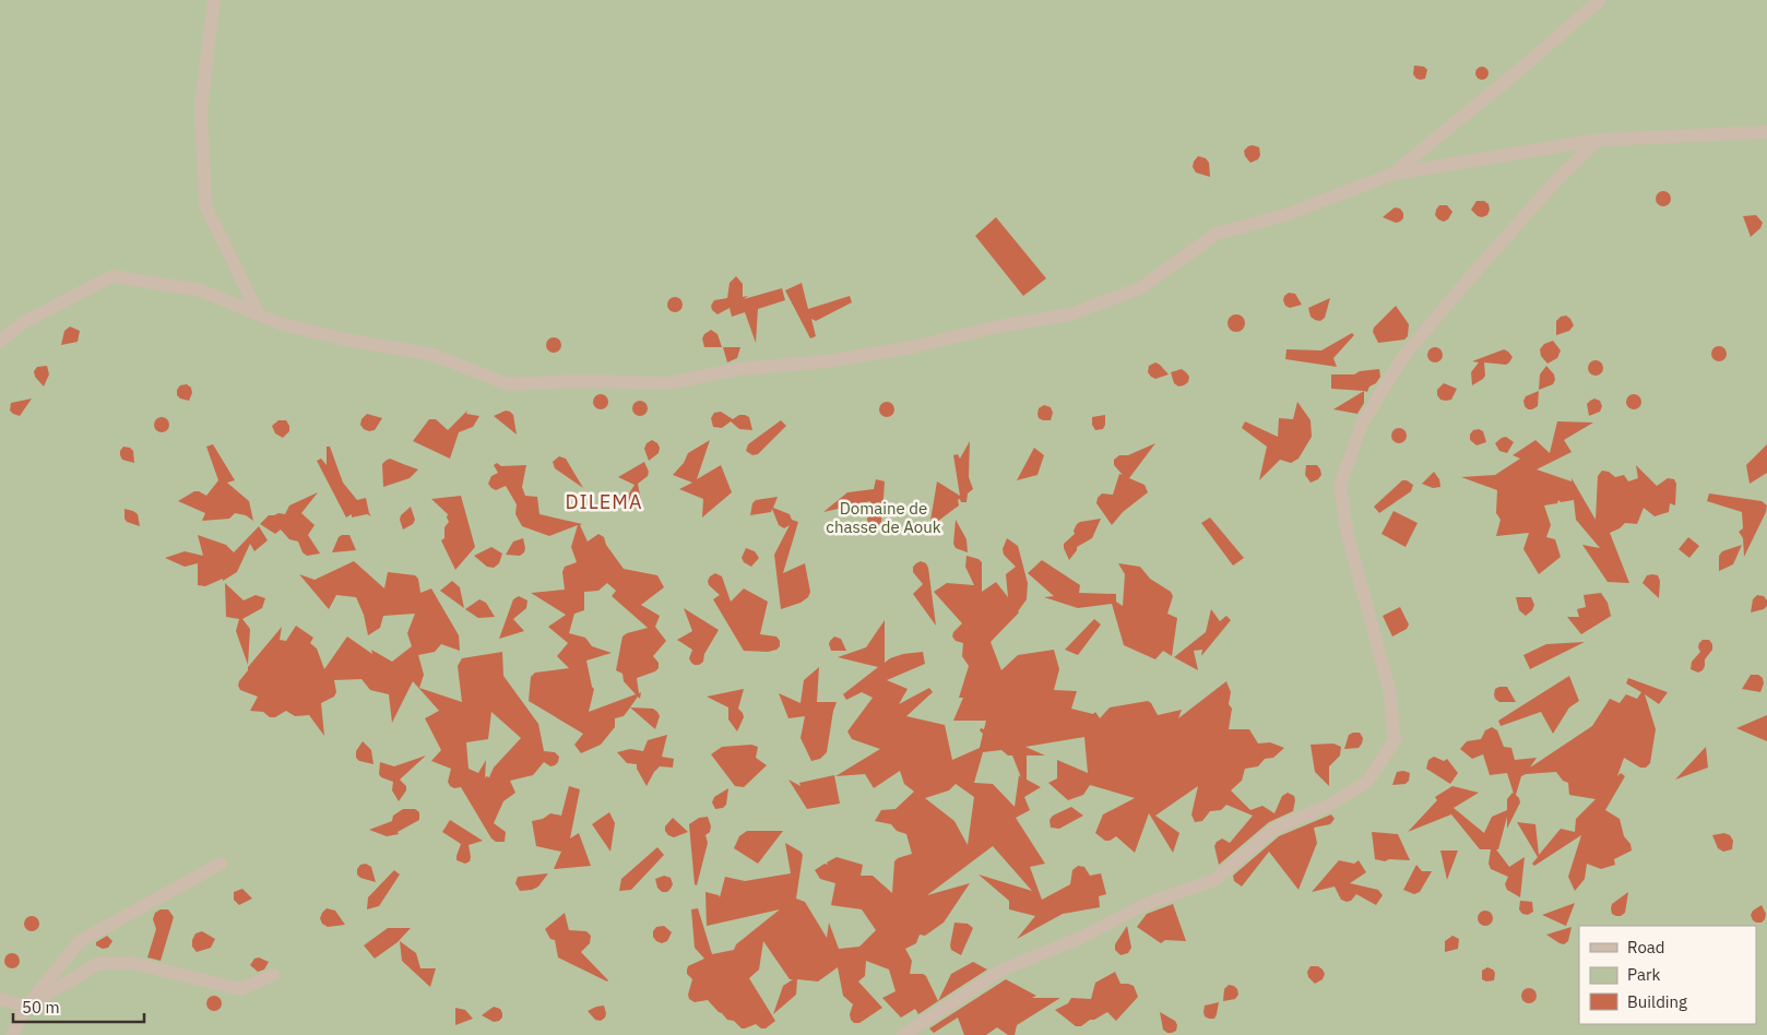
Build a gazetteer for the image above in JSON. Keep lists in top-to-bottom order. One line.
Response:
{"districts":["DILEMA"],"parks":["Domaine de chasse de Aouk"],"legend":["Road","Park","Building"],"scale_bar":"50 m"}
